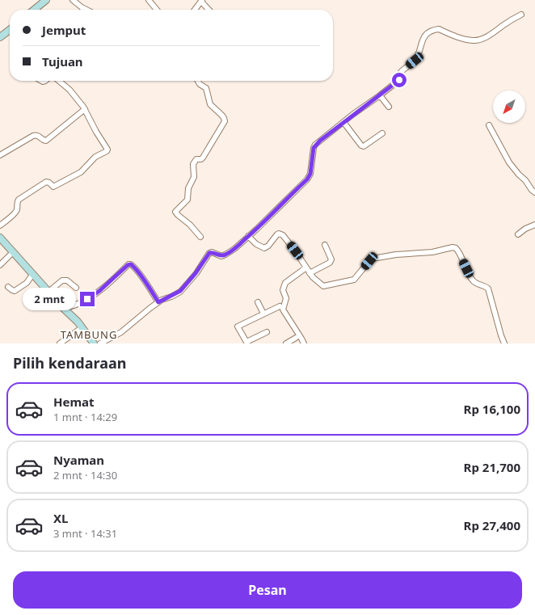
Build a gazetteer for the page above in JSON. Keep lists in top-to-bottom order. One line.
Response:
{"districts":["TAMBUNG"],"north":"bottom left","page":{"banner":["Jemput","Tujuan"],"bubble":"2 mnt","heading":"Pilih kendaraan","list":[{"name":"Hemat","note":"1 mnt · 14:29","value":"Rp 16,100"},{"name":"Nyaman","note":"2 mnt · 14:30","value":"Rp 21,700"},{"name":"XL","note":"3 mnt · 14:31","value":"Rp 27,400"}],"buttons":"Pesan"}}
